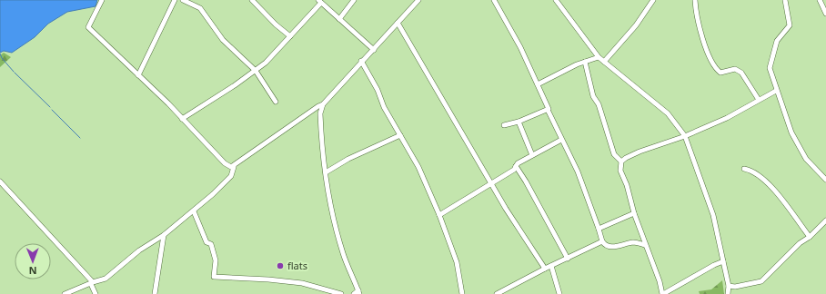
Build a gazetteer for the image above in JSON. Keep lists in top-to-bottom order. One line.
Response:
{"places":["flats"],"north":"bottom"}
